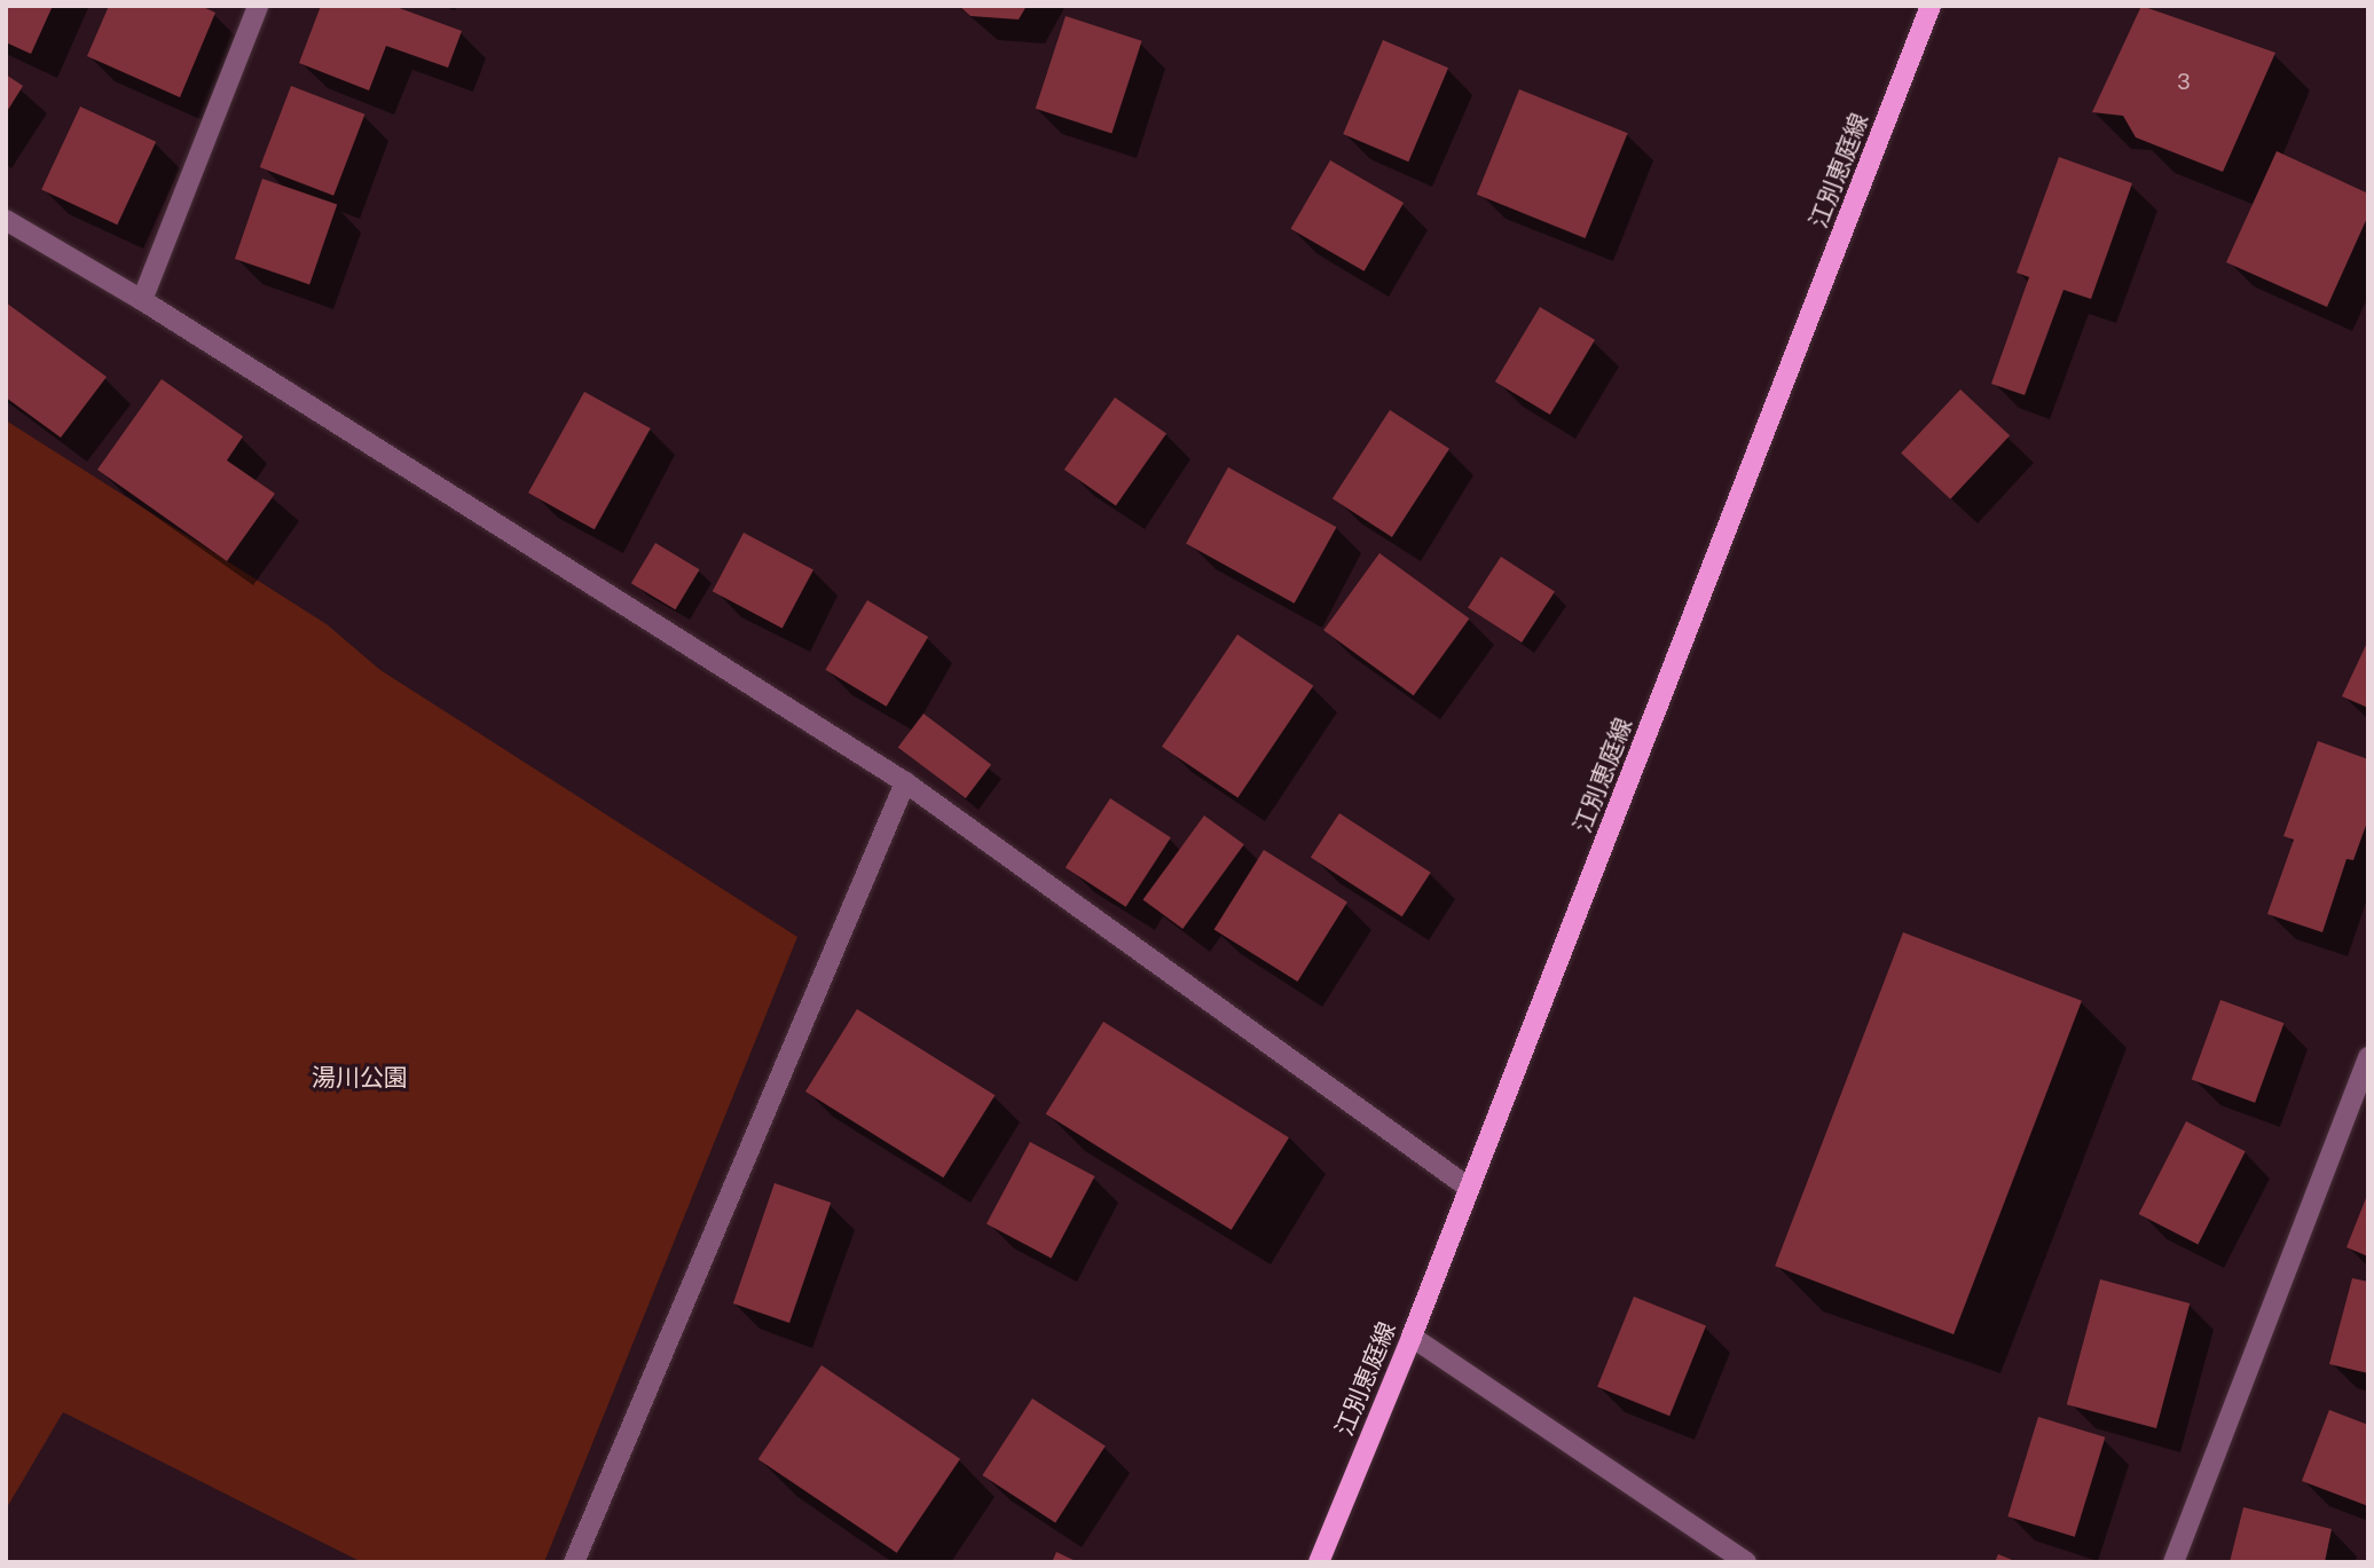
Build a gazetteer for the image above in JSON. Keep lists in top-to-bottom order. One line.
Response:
{"streets":{"main road":["江別恵庭線"]},"parks":["湯川公園"],"house_numbers":["3"]}
